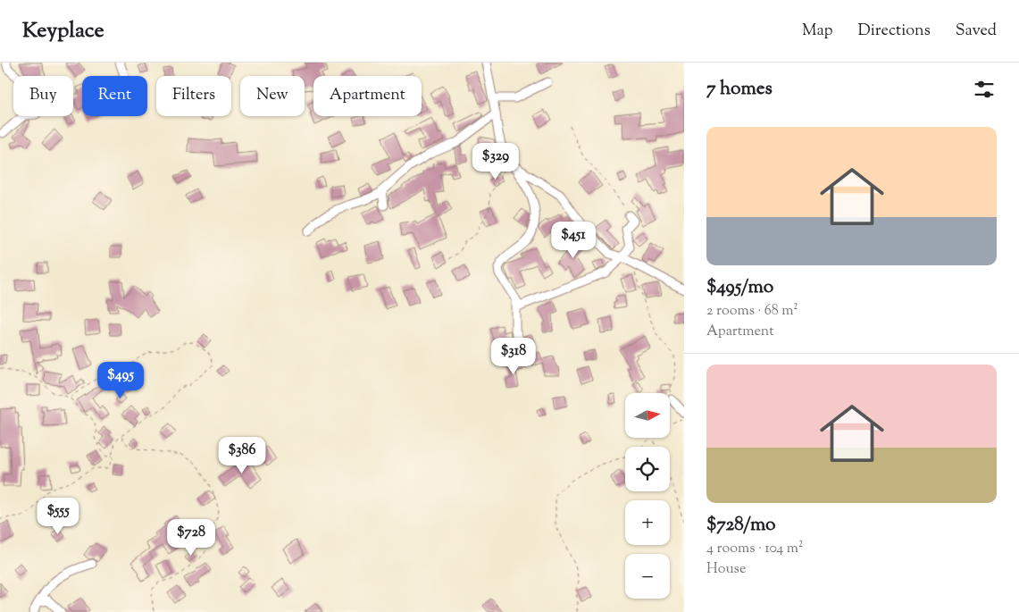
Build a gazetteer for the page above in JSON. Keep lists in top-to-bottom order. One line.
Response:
{"north":"right","page":{"header":"Keyplace","nav":["Map","Directions","Saved"],"heading":"7 homes","chip":["Buy","Rent","Filters","New","Apartment"],"list":[{"name":"$495/mo","note":"2 rooms · 68 m² · Apartment"},{"name":"$728/mo","note":"4 rooms · 104 m² · House"}],"price":["$329","$451","$318","$495","$386","$555","$728"],"map_buttons":["+","−"]}}
